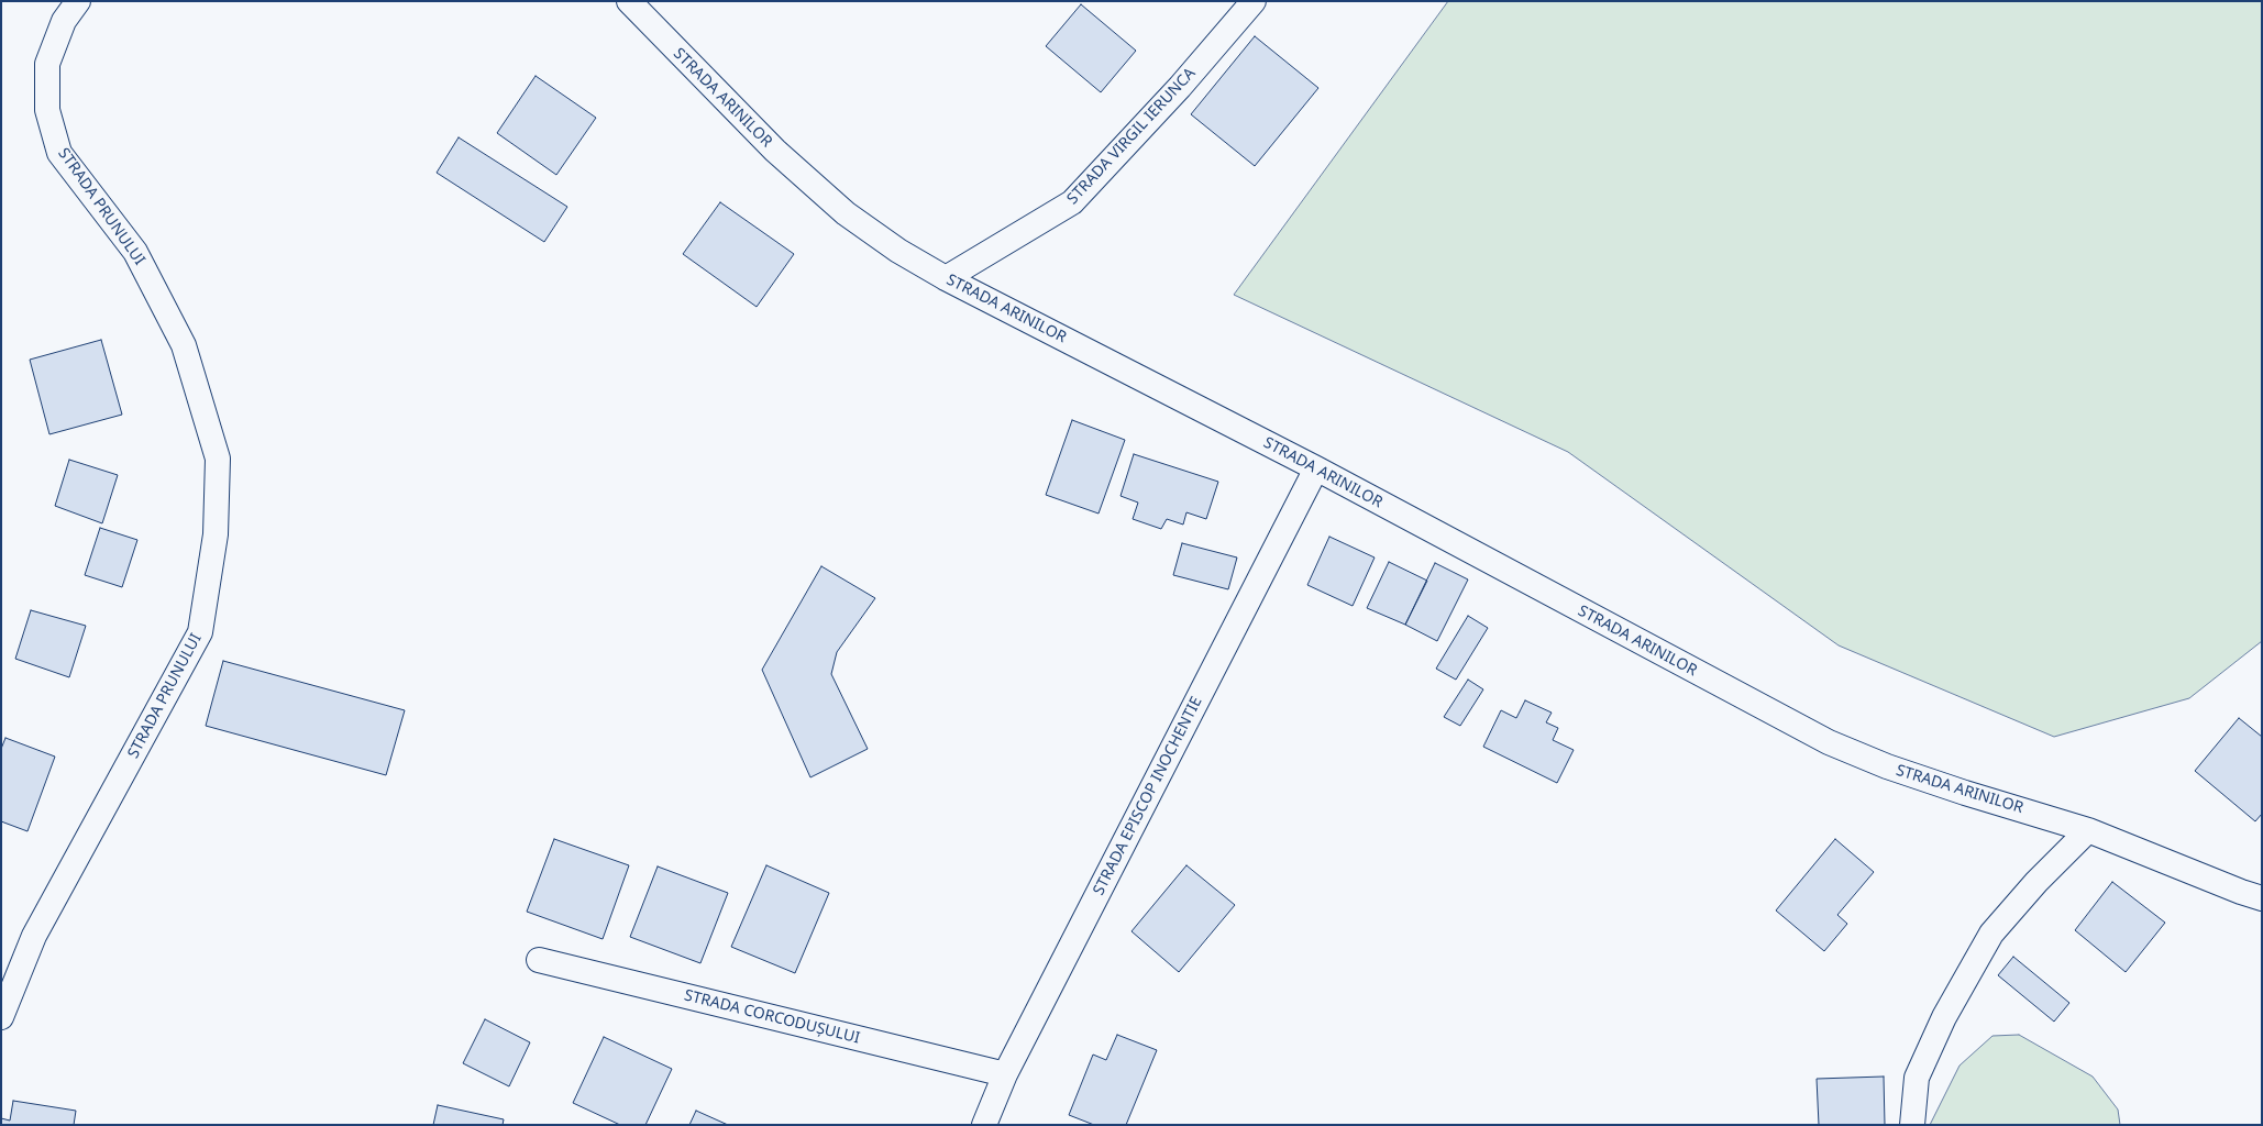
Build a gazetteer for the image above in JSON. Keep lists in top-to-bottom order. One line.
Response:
{"streets":{"street":["STRADA ARINILOR","STRADA VIRGIL IERUNCA","STRADA PRUNULUI","STRADA EPISCOP INOCHENTIE","STRADA CORCODUȘULUI"]},"crossings":[["STRADA ARINILOR","STRADA VIRGIL IERUNCA"],["STRADA ARINILOR","STRADA EPISCOP INOCHENTIE"],["STRADA EPISCOP INOCHENTIE","STRADA CORCODUȘULUI"]]}
